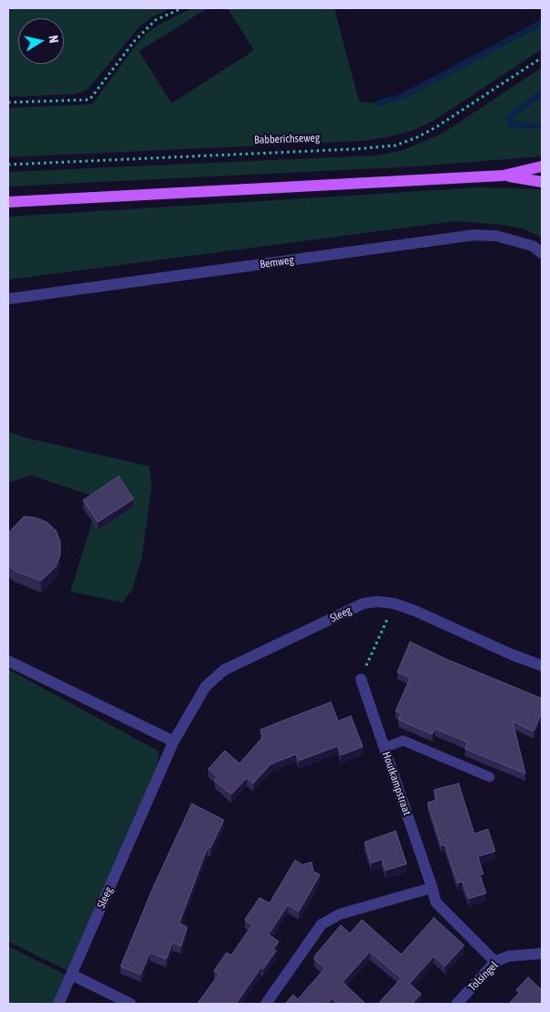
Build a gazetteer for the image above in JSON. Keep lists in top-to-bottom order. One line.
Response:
{"streets":{"street":["Bemweg","Sleeg","Houtkampstraat","Tolsingel"],"path":["Babberichseweg"]},"crossings":[["Houtkampstraat","Tolsingel"]],"north":"right"}
